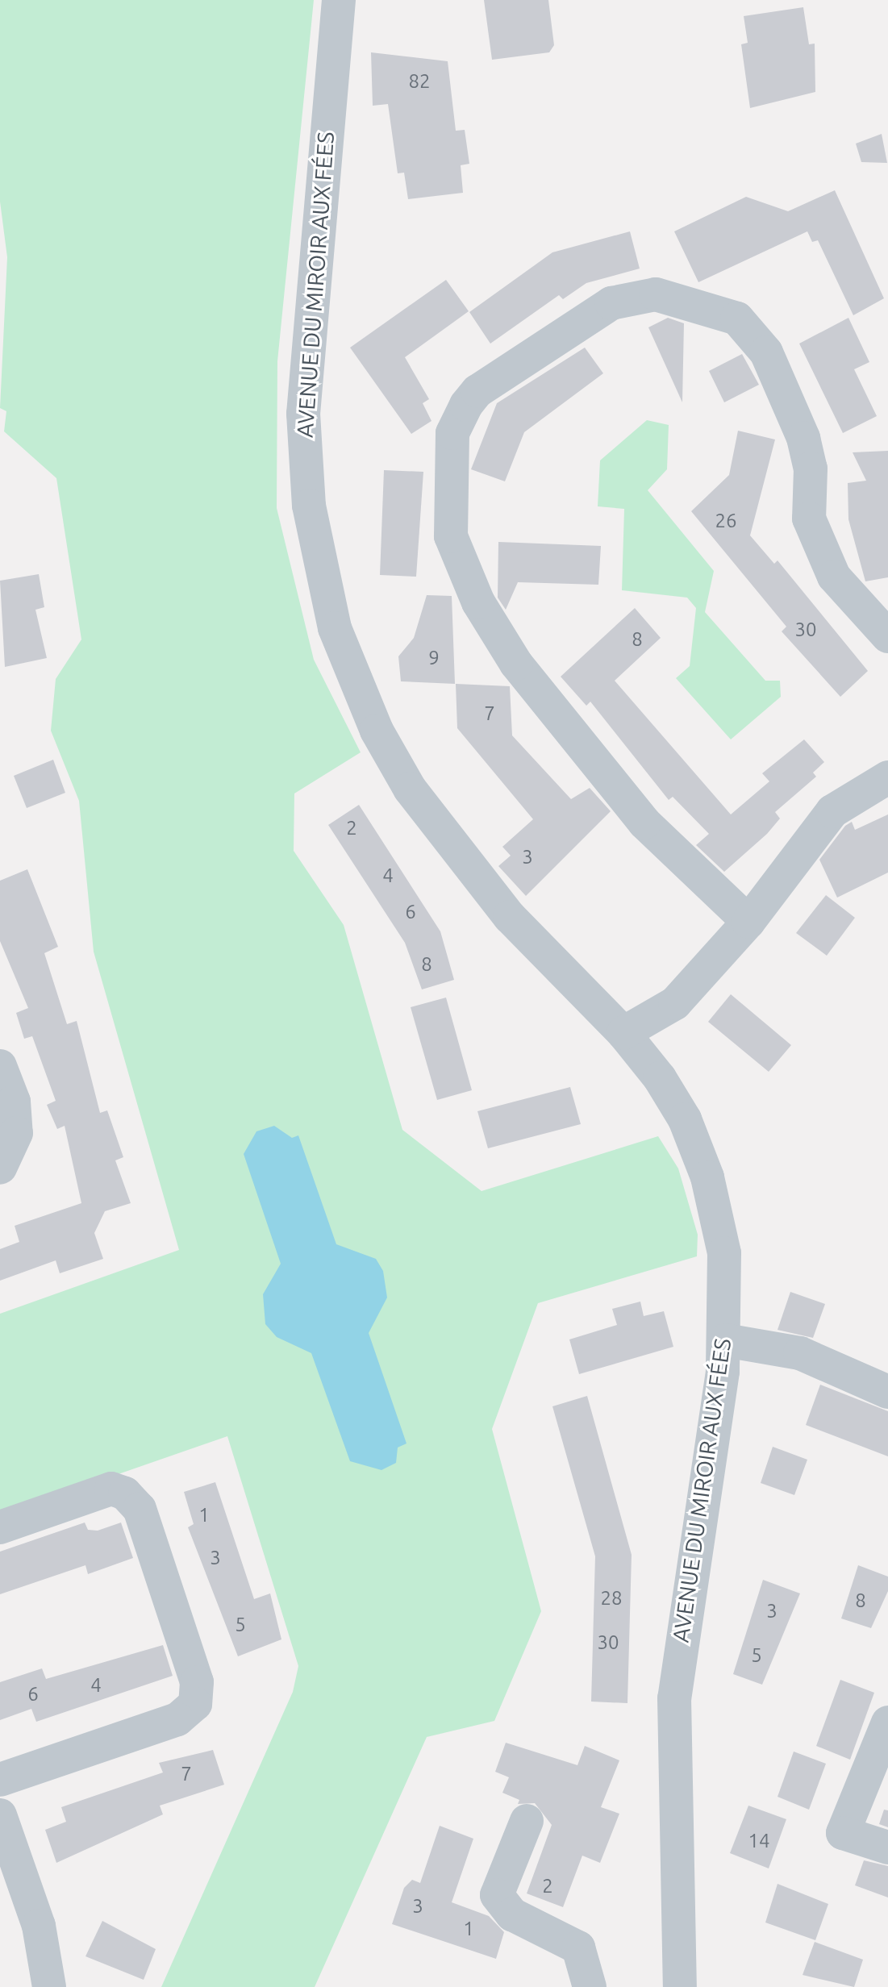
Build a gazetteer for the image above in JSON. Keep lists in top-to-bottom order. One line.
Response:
{"streets":{"street":["AVENUE DU MIROIR AUX FÉES"]},"house_numbers":["82","26","30","8","9","7","2","3","4","6","8","1","3","28","8","3","5","30","5","4","6","7","14","2","3","1"]}
